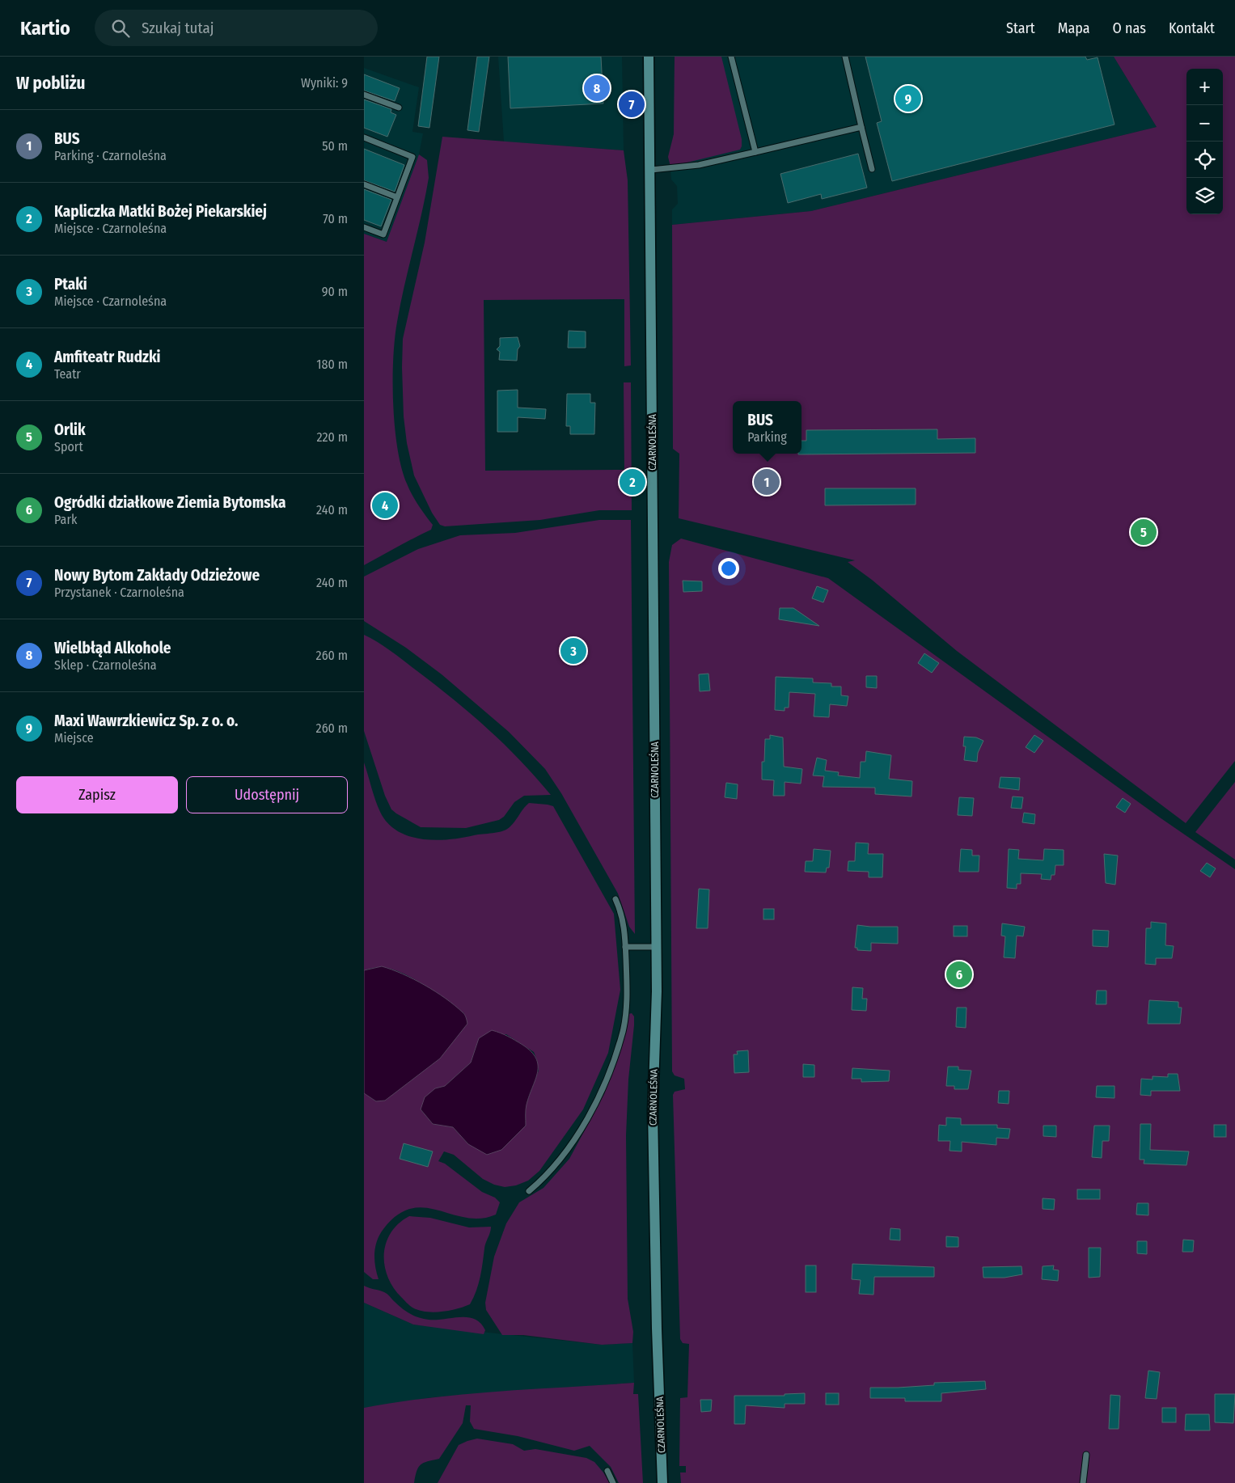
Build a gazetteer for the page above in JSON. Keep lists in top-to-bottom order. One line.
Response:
{"streets":{"street":["CZARNOLEŚNA"]},"page":{"header":"Kartio","search":"Szukaj tutaj","nav":["Start","Mapa","O nas","Kontakt"],"heading":["W pobliżu","Wyniki: 9"],"map_buttons":["+","−"],"pins":["8","9","7","1","2","4","5","3","6"],"list":[{"mark":"1","name":"BUS","note":"Parking · Czarnoleśna","value":"50 m"},{"mark":"2","name":"Kapliczka Matki Bożej Piekarskiej","note":"Miejsce · Czarnoleśna","value":"70 m"},{"mark":"3","name":"Ptaki","note":"Miejsce · Czarnoleśna","value":"90 m"},{"mark":"4","name":"Amfiteatr Rudzki","note":"Teatr","value":"180 m"},{"mark":"5","name":"Orlik","note":"Sport","value":"220 m"},{"mark":"6","name":"Ogródki działkowe Ziemia Bytomska","note":"Park","value":"240 m"},{"mark":"7","name":"Nowy Bytom Zakłady Odzieżowe","note":"Przystanek · Czarnoleśna","value":"240 m"},{"mark":"8","name":"Wielbłąd Alkohole","note":"Sklep · Czarnoleśna","value":"260 m"},{"mark":"9","name":"Maxi Wawrzkiewicz Sp. z o. o.","note":"Miejsce","value":"260 m"}],"popup":["BUS","Parking"],"buttons":["Zapisz","Udostępnij"]}}
